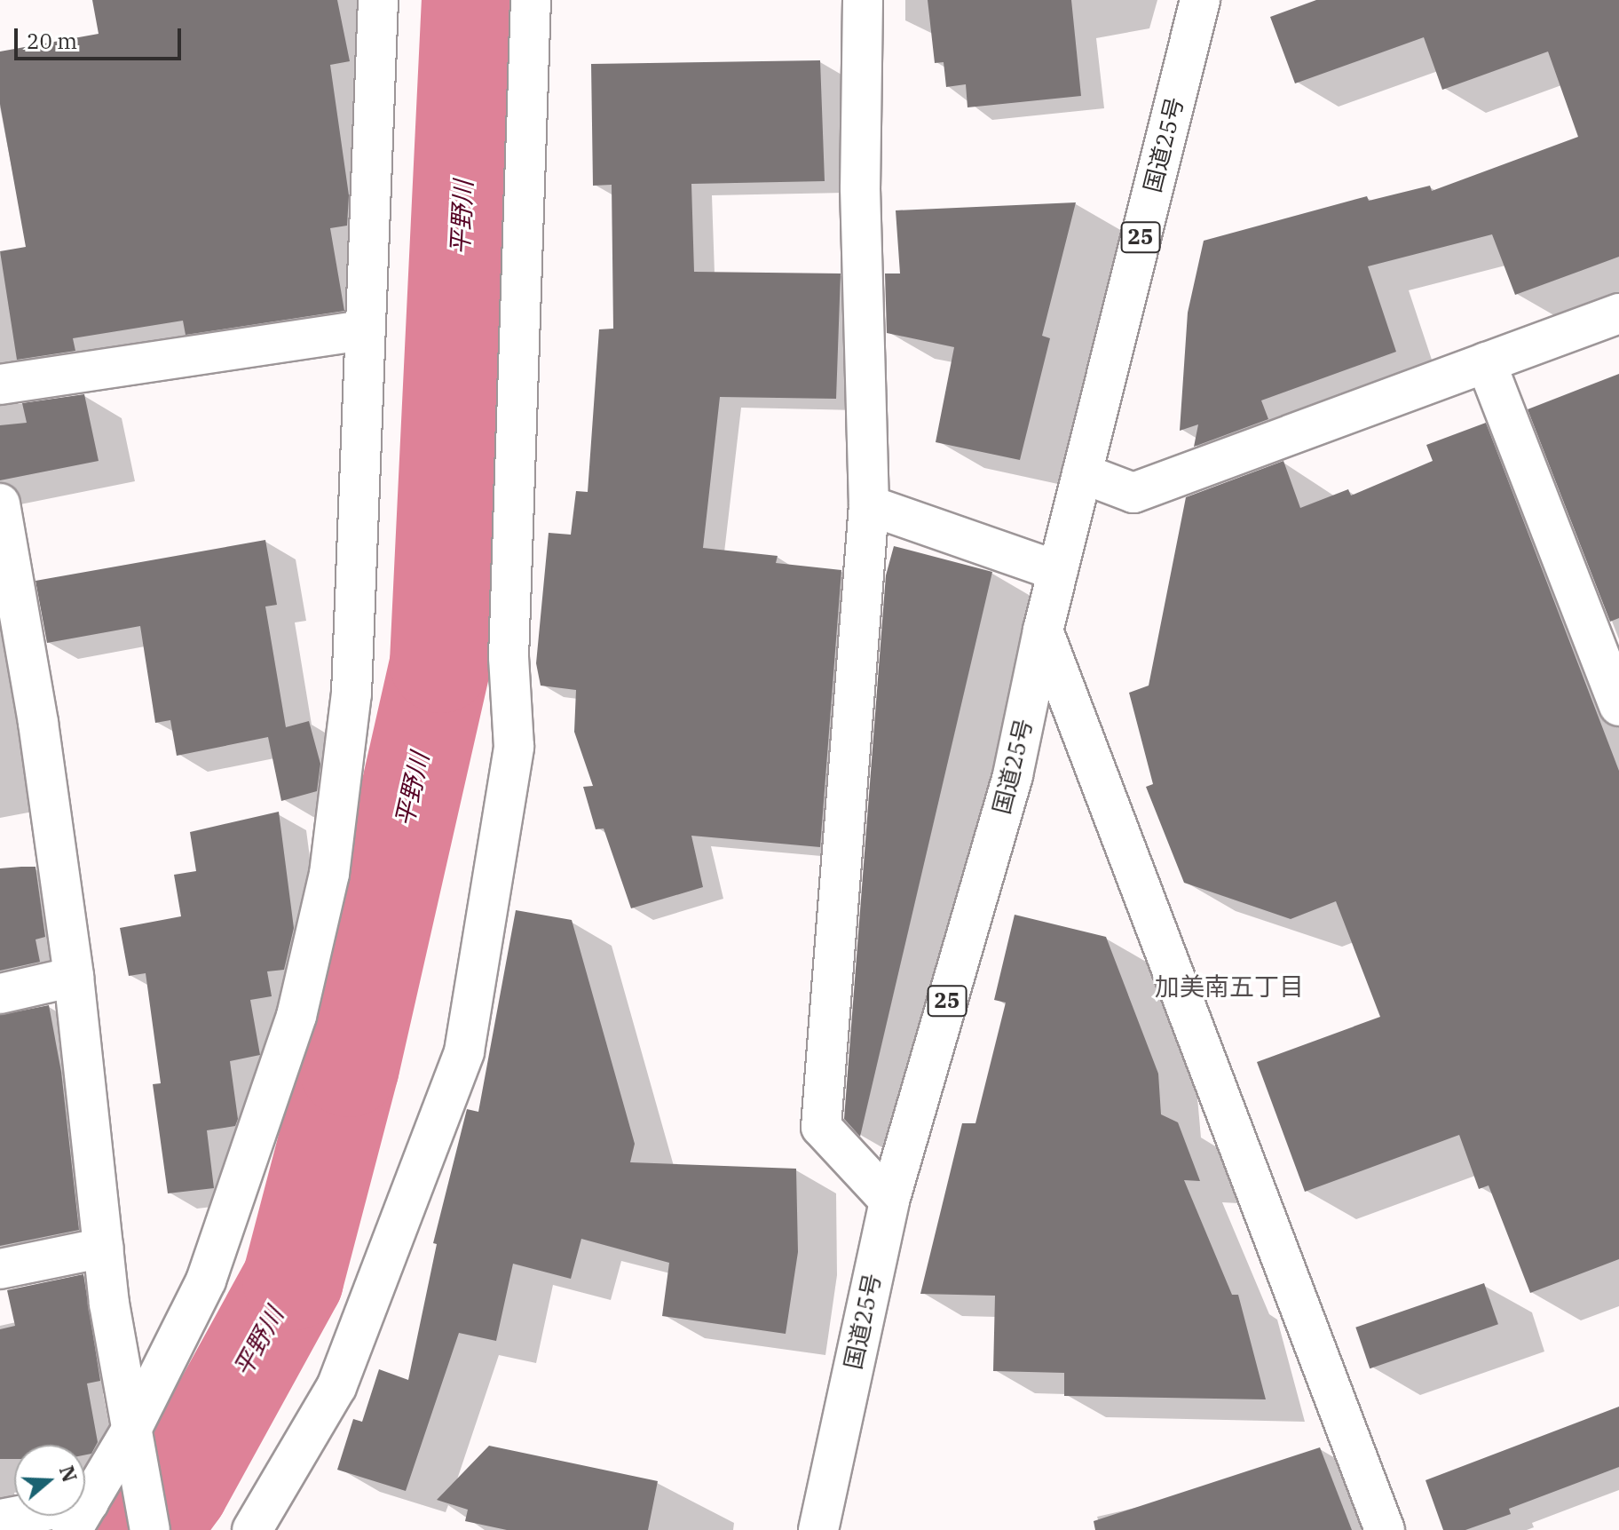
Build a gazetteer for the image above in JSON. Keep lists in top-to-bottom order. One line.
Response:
{"streets":{"main road":["国道25号","25"]},"districts":["加美南五丁目"],"water":["平野川"],"scale_bar":"20 m","north":"right"}
